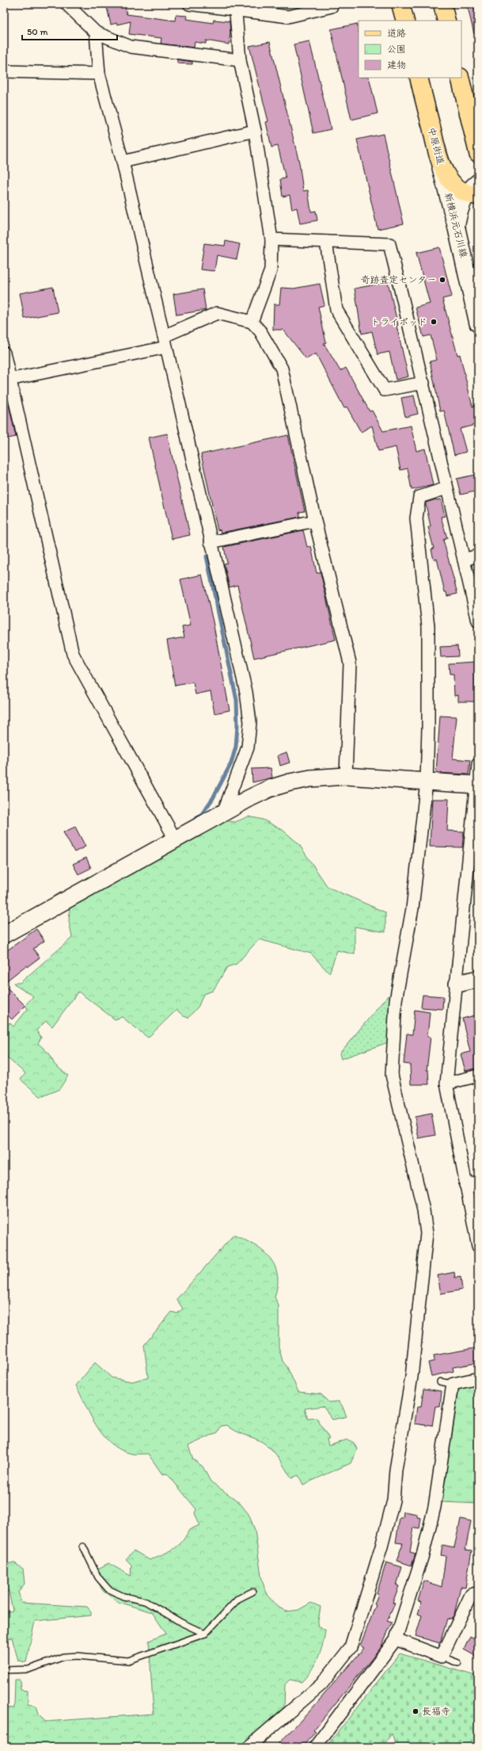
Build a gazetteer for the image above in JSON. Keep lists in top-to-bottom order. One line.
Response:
{"streets":{"main road":["中原街道"],"street":["新横浜元石川線"]},"crossings":[["中原街道","新横浜元石川線"]],"places":["奇跡査定センター","トライポッド","長福寺"],"legend":["道路","公園","建物"],"scale_bar":"50 m"}
